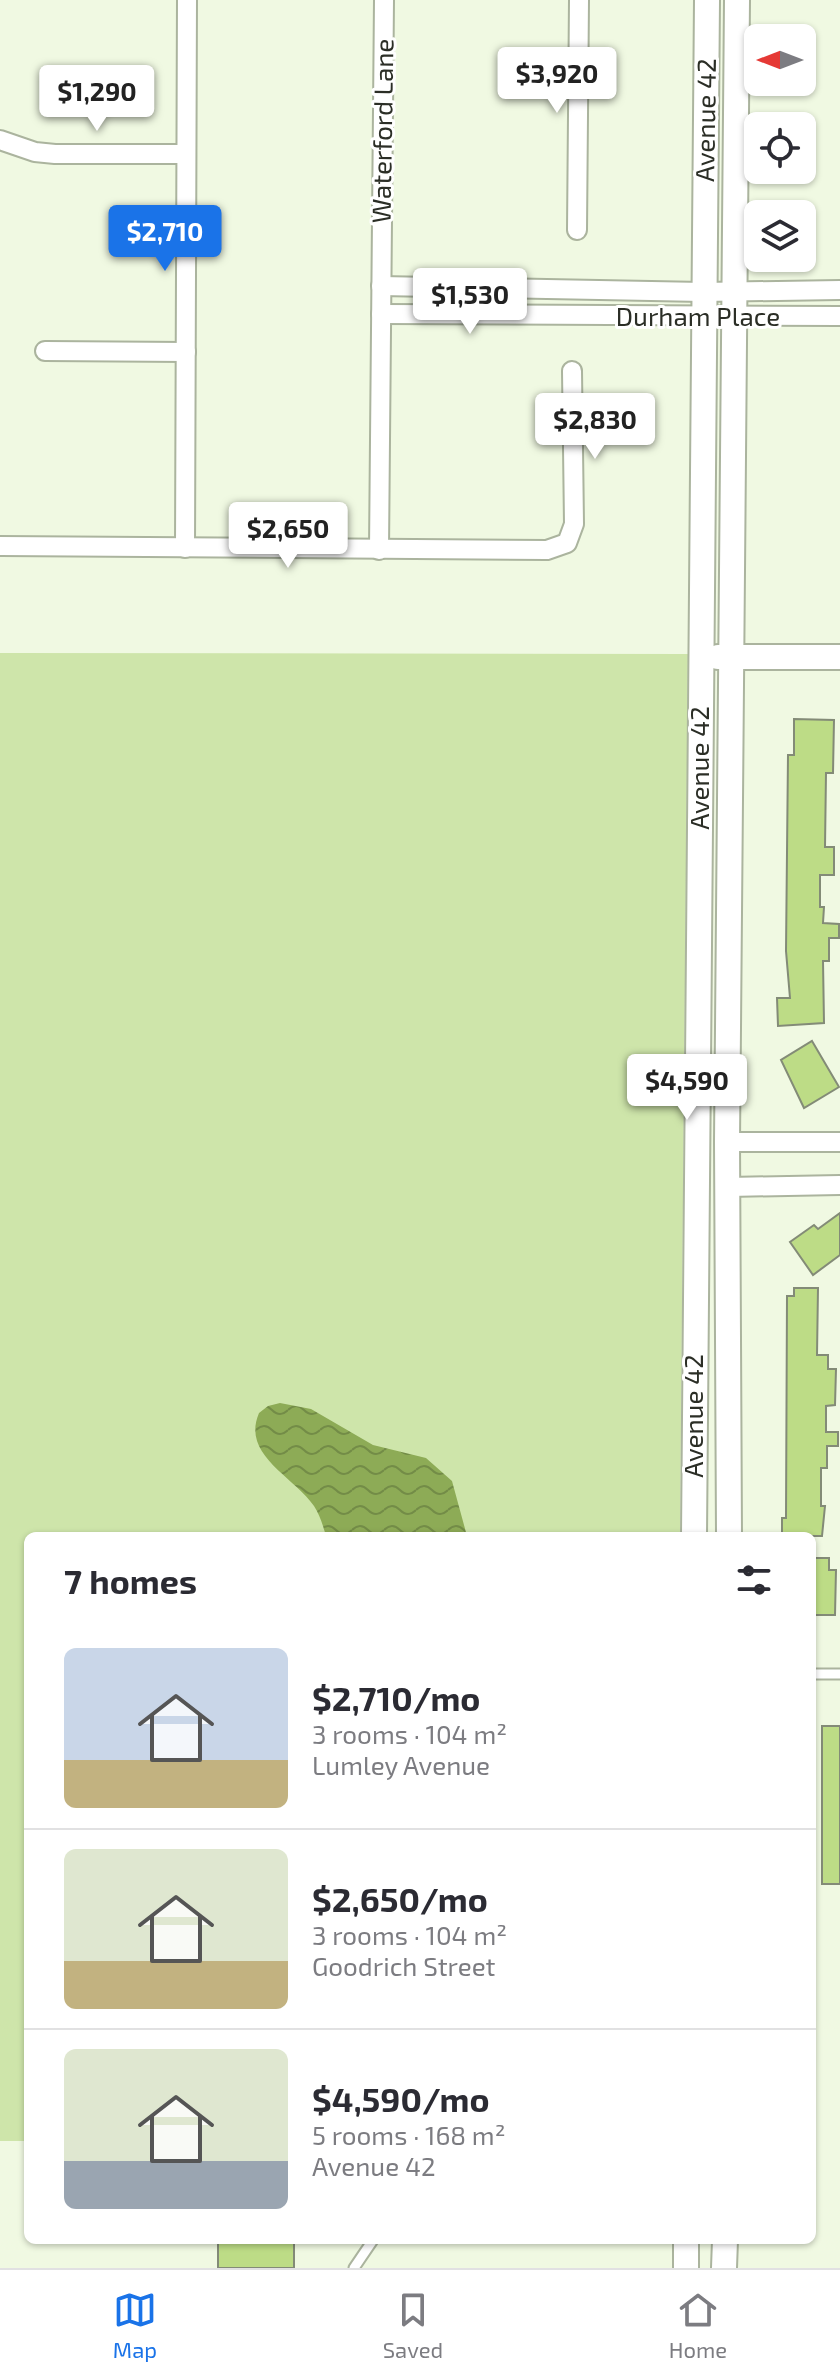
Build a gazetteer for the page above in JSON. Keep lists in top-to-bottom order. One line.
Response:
{"streets":{"street":["Avenue 42","Waterford Lane","Durham Place"]},"crossings":[["Avenue 42","Durham Place"],["Waterford Lane","Durham Place"]],"north":"left","page":{"price":["$3,920","$1,290","$2,710","$1,530","$2,830","$2,650","$4,590"],"heading":"7 homes","list":[{"name":"$2,710/mo","note":"3 rooms · 104 m² · Lumley Avenue"},{"name":"$2,650/mo","note":"3 rooms · 104 m² · Goodrich Street"},{"name":"$4,590/mo","note":"5 rooms · 168 m² · Avenue 42"}],"tabs":["Map","Saved","Home"]}}
